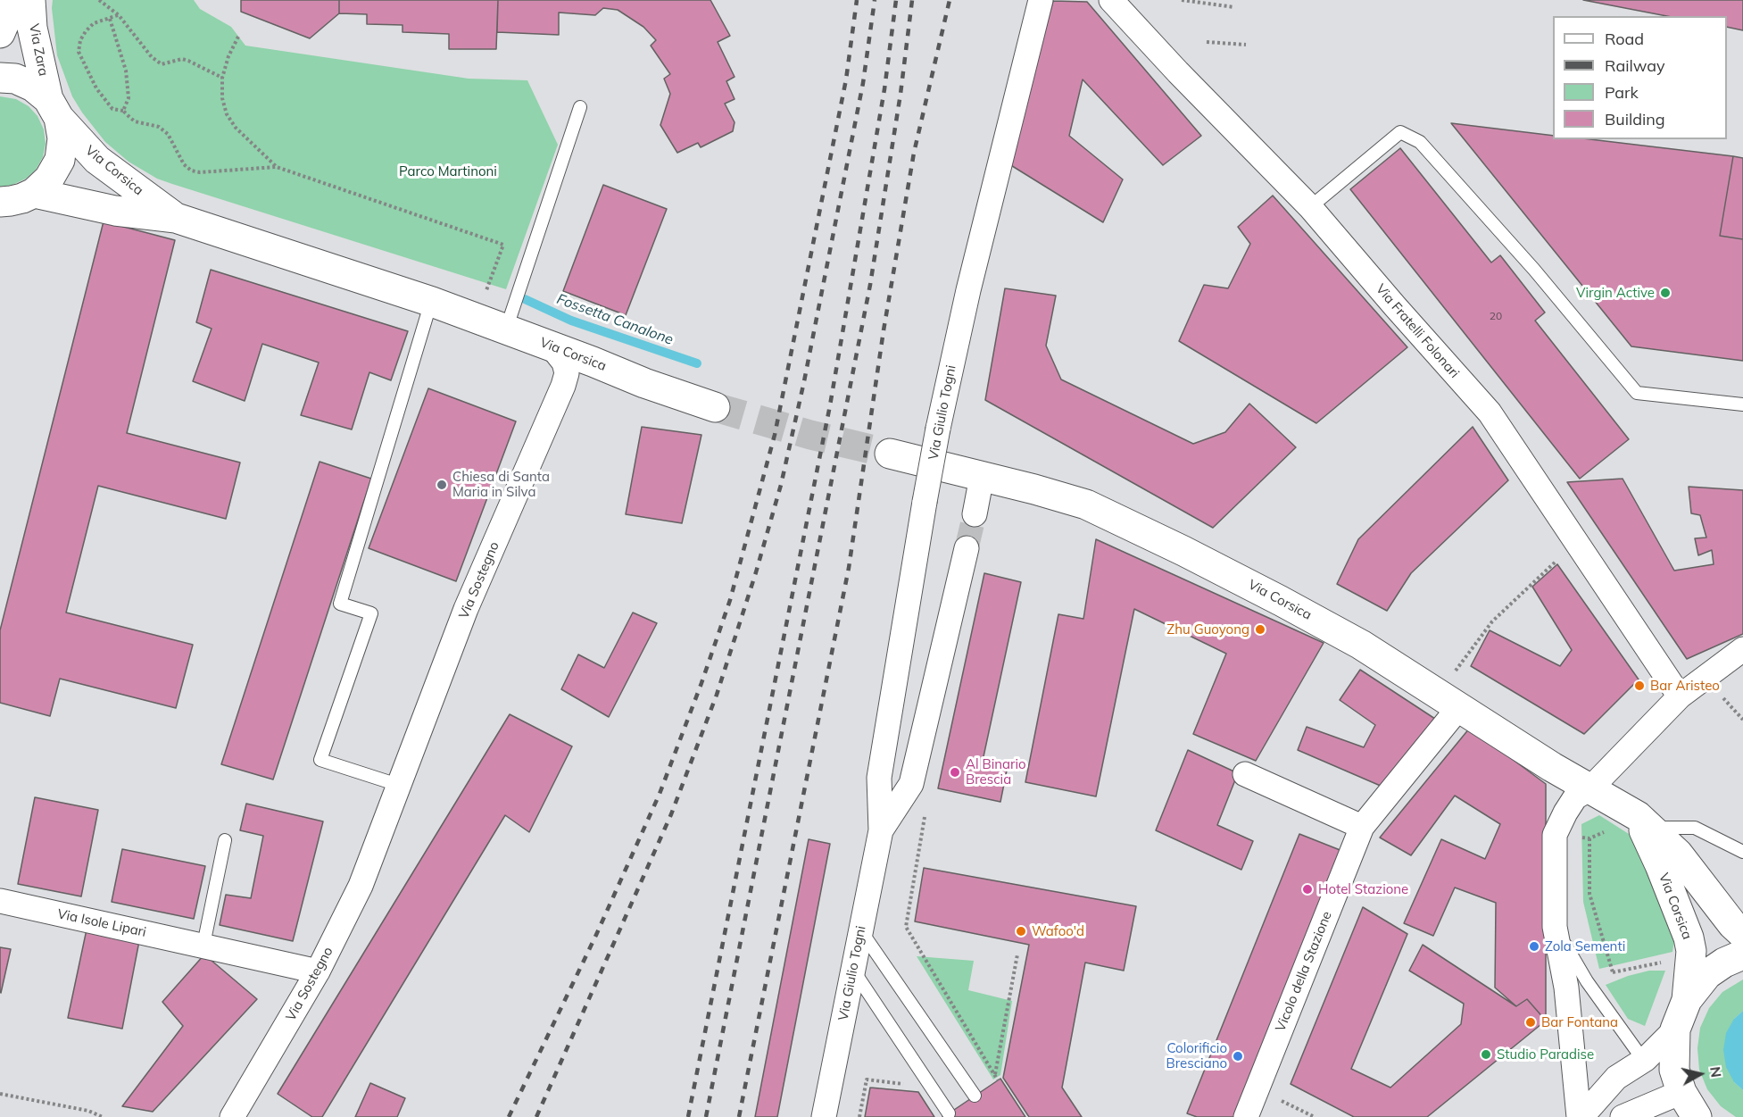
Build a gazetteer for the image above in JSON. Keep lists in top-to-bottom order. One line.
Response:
{"streets":{"main road":["Via Zara","Via Corsica"],"street":["Via Fratelli Folonari","Via Giulio Togni","Via Sostegno","Via Isole Lipari","Vicolo della Stazione"]},"crossings":[["Via Zara","Via Corsica"],["Via Corsica","Vicolo della Stazione"],["Via Sostegno","Via Isole Lipari"]],"water":["Fossetta Canalone"],"parks":["Parco Martinoni"],"places":["Virgin Active","Chiesa di Santa Maria in Silva","Zhu Guoyong","Bar Aristeo","Al Binario Brescia","Hotel Stazione","Wafoo'd","Zola Sementi","Bar Fontana","Studio Paradise","Colorificio Bresciano"],"house_numbers":["20"],"legend":["Road","Railway","Park","Building"],"north":"right"}
